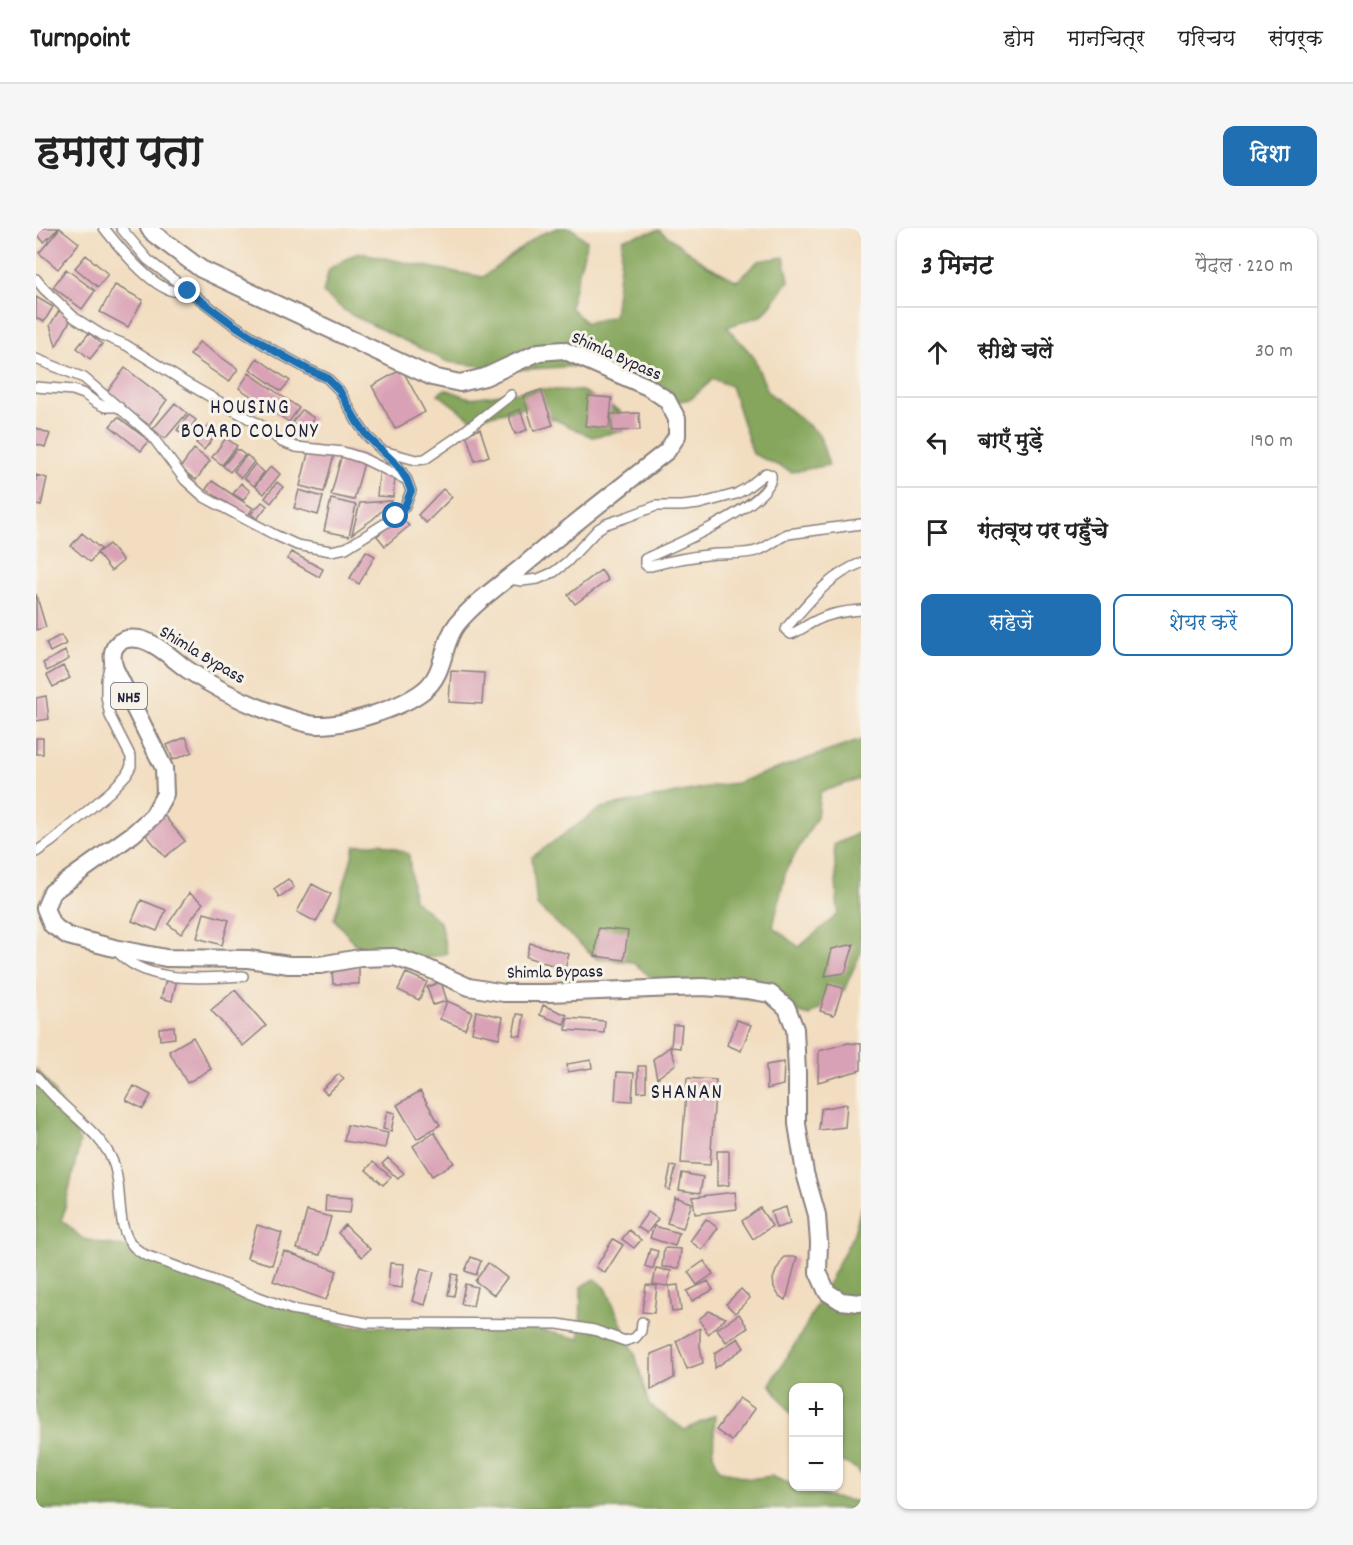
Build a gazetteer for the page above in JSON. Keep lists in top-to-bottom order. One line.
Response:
{"streets":{"highway":["Shimla Bypass","NH5"]},"districts":["HOUSING BOARD COLONY","SHANAN"],"page":{"header":"Turnpoint","nav":["होम","मानचित्र","परिचय","संपर्क"],"title":"हमारा पता","buttons":["दिशा",["सहेजें","शेयर करें"]],"heading":["3 मिनट","पैदल · 220 m"],"list":[["सीधे चलें","30 m"],["बाएँ मुड़ें","190 m"],"गंतव्य पर पहुँचे"],"map_buttons":["+","−"]}}
